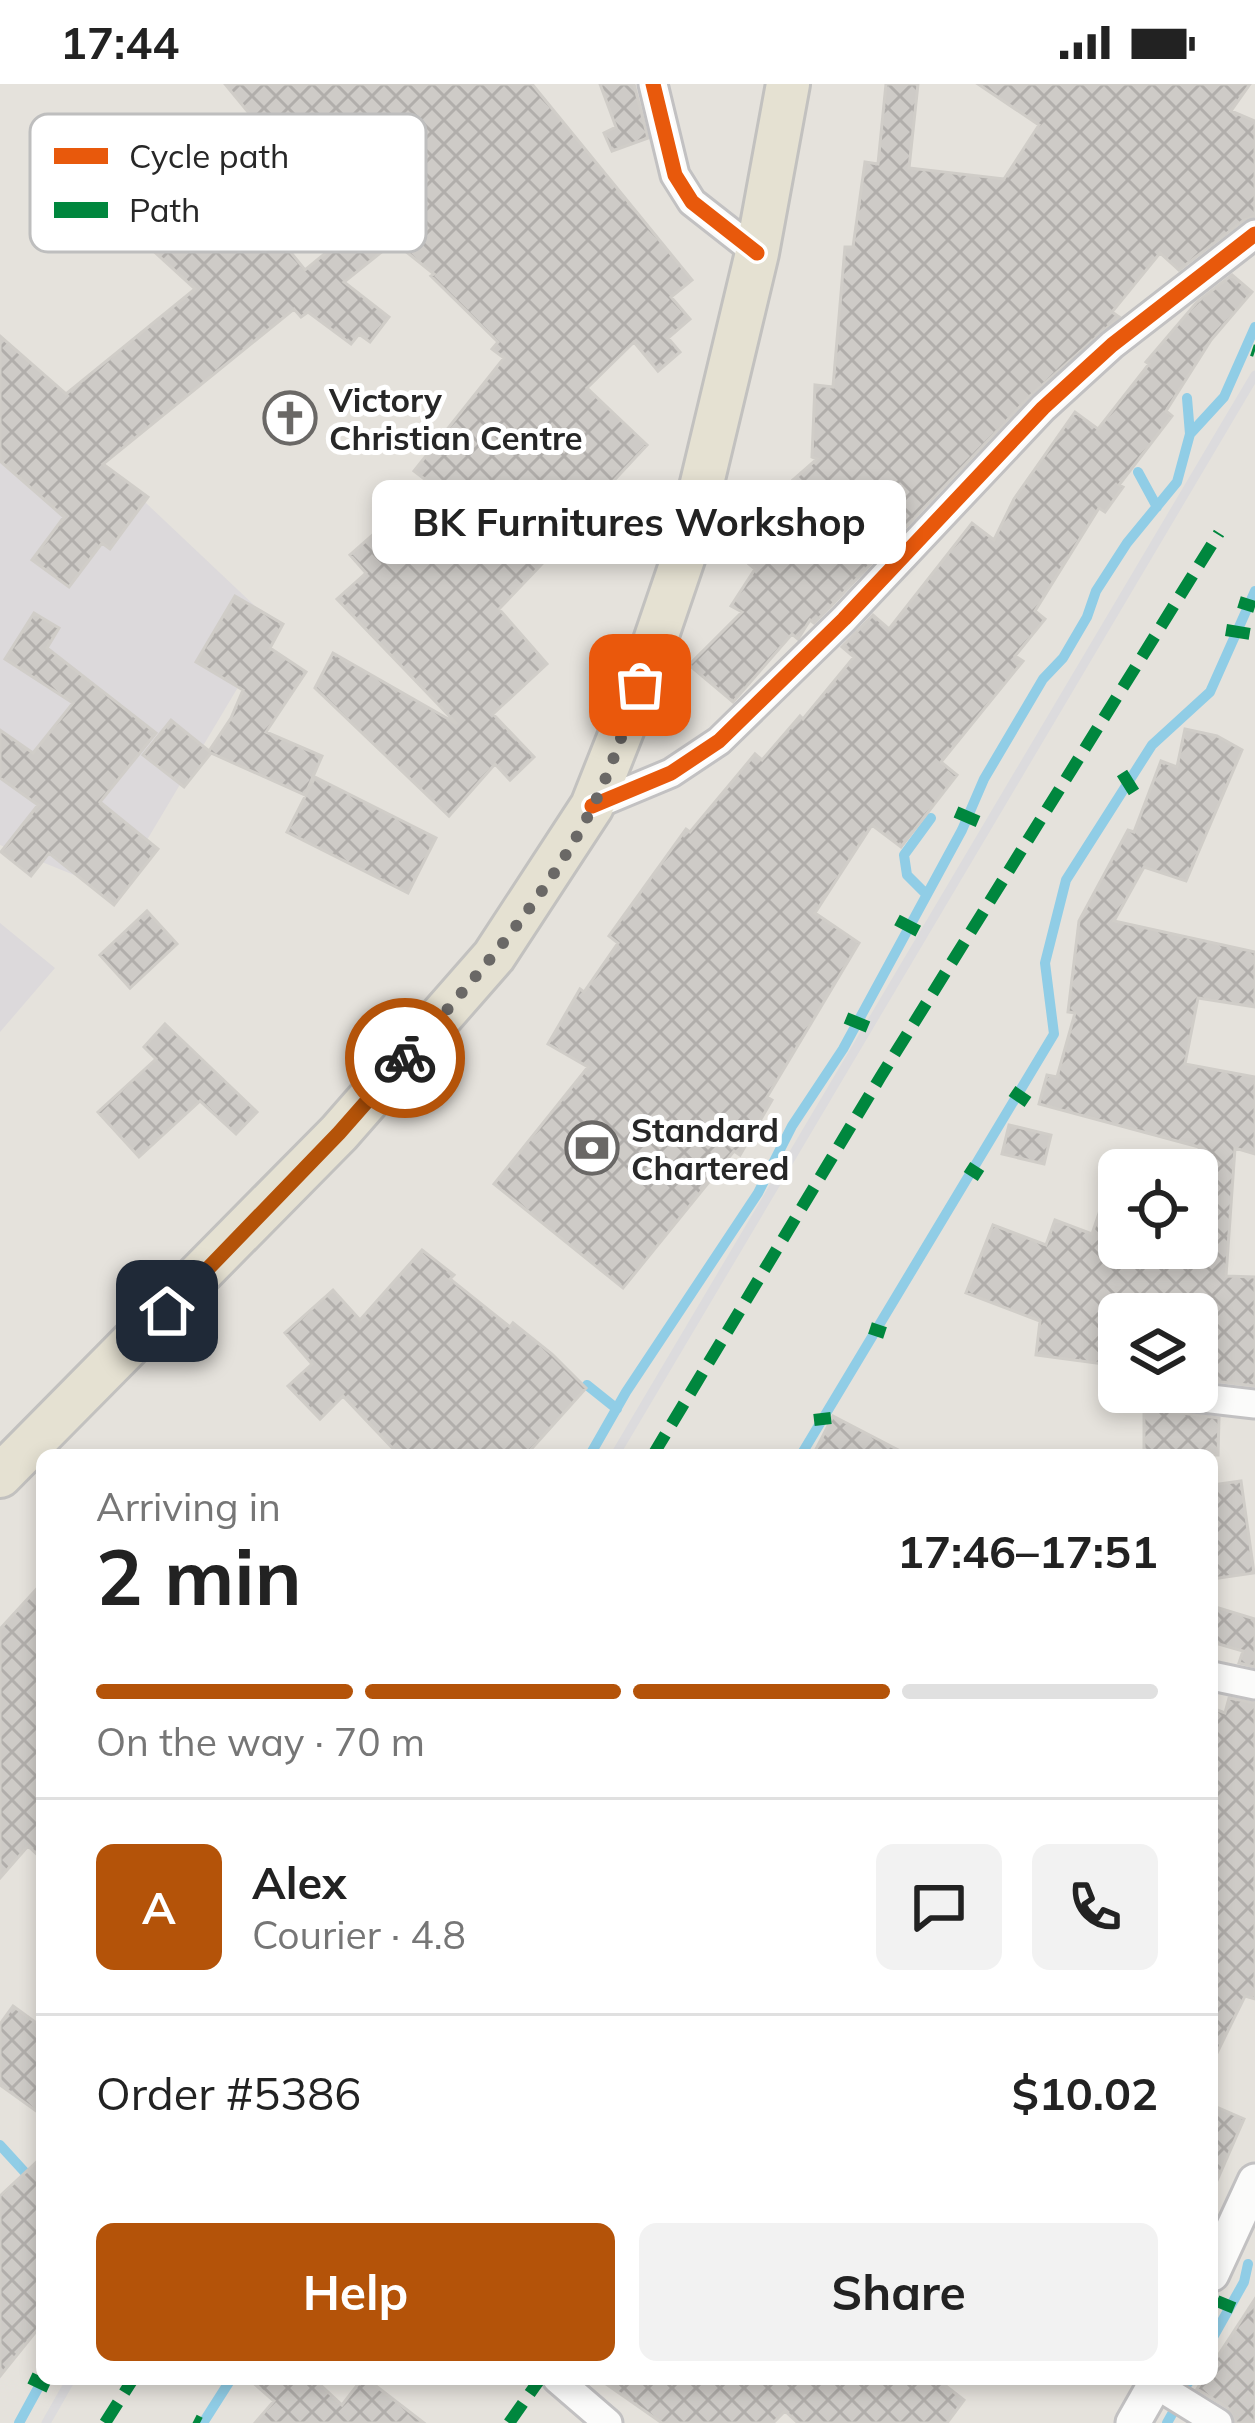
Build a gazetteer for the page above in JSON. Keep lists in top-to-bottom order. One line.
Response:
{"places":{"church":["Victory Christian Centre"],"other":["BK Furnitures Workshop"],"bank":["Standard Chartered"]},"legend":["Cycle path","Path"],"page":{"status":"17:44","bubble":"BK Furnitures Workshop","heading":["2 min","Arriving in","17:46–17:51"],"panel":["Alex","Courier · 4.8","Order #5386","$10.02"],"bar":"On the way · 70 m","round":"A","buttons":["Help","Share"]}}
